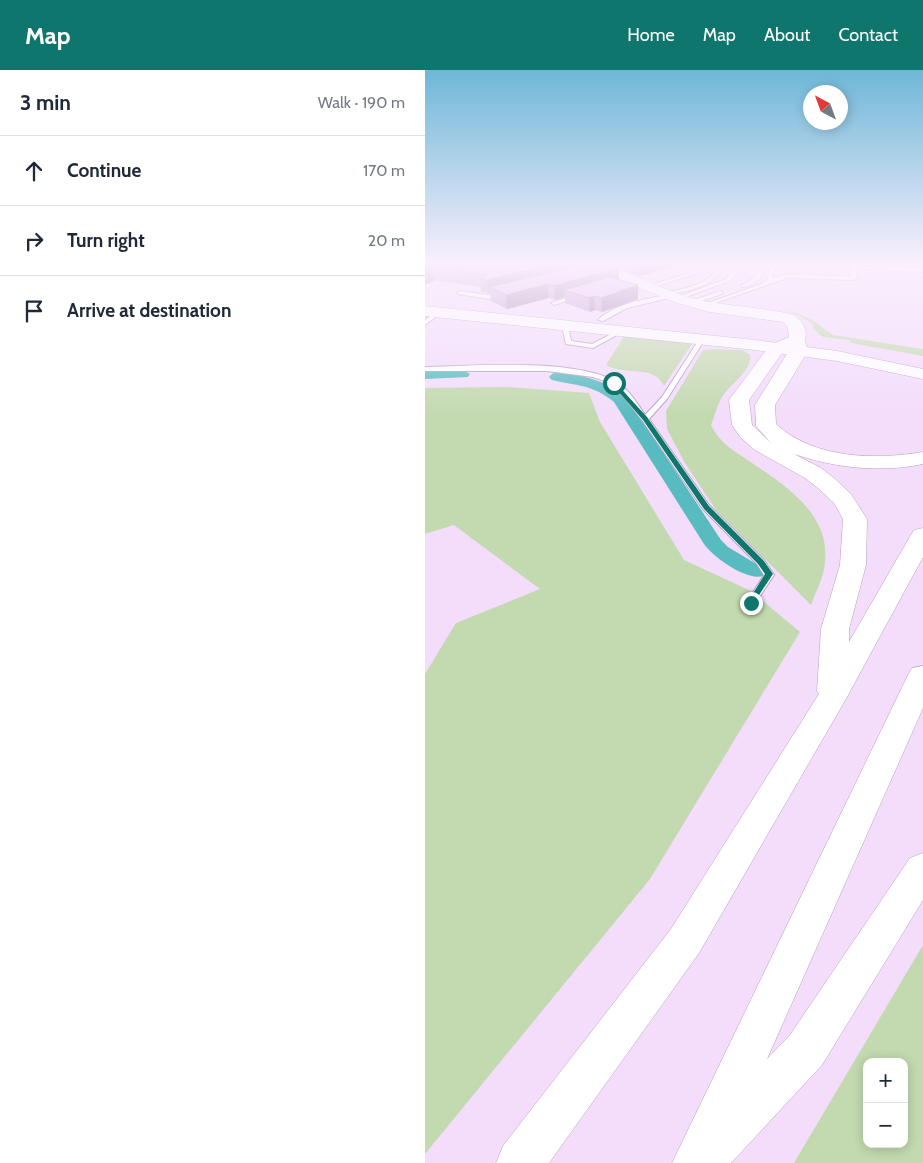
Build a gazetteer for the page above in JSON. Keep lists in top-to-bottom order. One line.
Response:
{"north":"top left","page":{"header":"Map","nav":["Home","Map","About","Contact"],"heading":["3 min","Walk · 190 m"],"list":[["Continue","170 m"],["Turn right","20 m"],"Arrive at destination"],"map_buttons":["+","−"]}}
